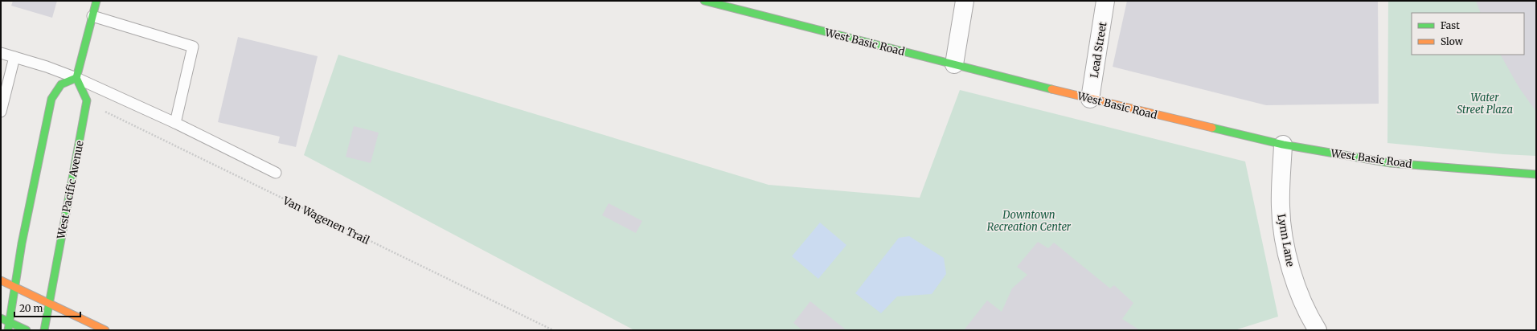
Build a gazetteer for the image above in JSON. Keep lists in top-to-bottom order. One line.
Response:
{"streets":{"street":["West Basic Road","Lead Street","West Pacific Avenue","Lynn Lane"],"path":["Van Wagenen Trail"]},"crossings":[["West Basic Road","Lead Street"],["West Basic Road","Lynn Lane"]],"parks":["Water Street Plaza","Downtown Recreation Center"],"legend":["Fast","Slow"],"scale_bar":"20 m"}
